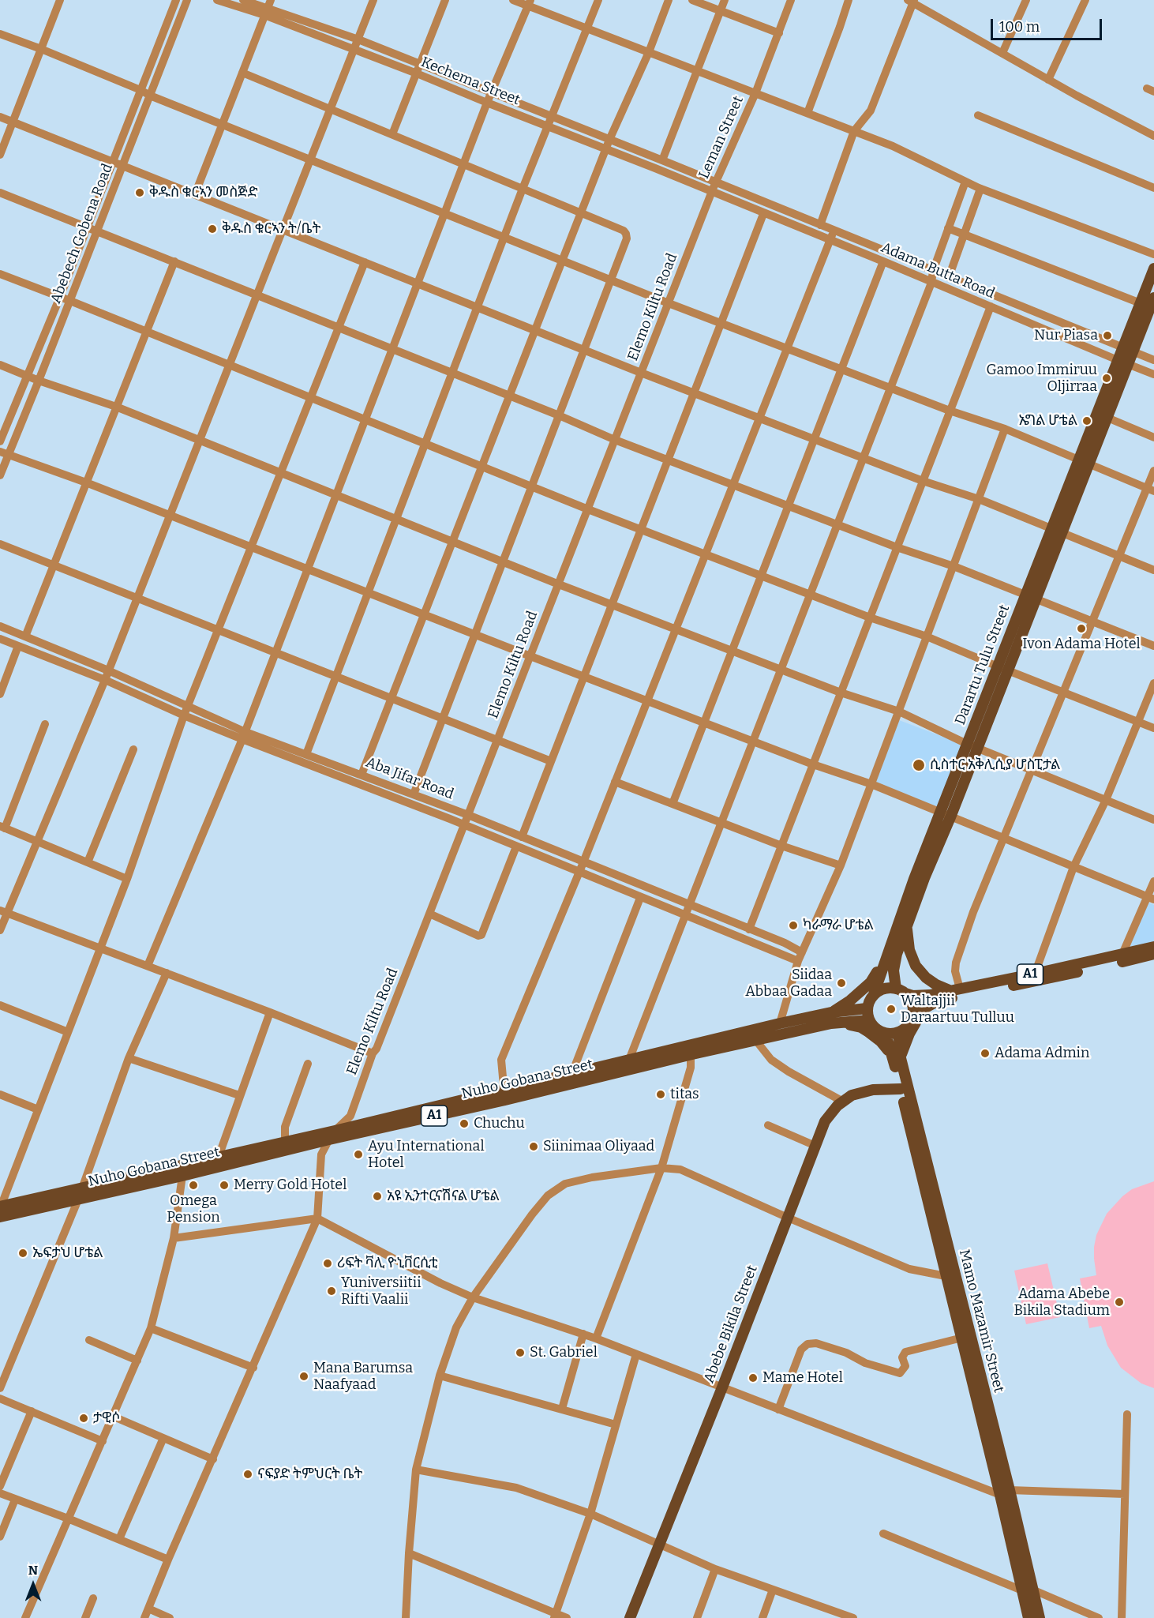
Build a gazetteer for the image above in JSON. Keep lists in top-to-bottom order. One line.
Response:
{"streets":{"main road":["Darartu Tulu Street","A1","Nuho Gobana Street","Mamo Mazamir Street","Abebe Bikila Street"],"street":["Kechema Street","Leman Street","Abebech Gobena Road","Adama Butta Road","Elemo Kiltu Road","Aba Jifar Road"]},"crossings":[["Kechema Street","Leman Street"],["Kechema Street","Adama Butta Road"],["Kechema Street","Elemo Kiltu Road"],["Leman Street","Adama Butta Road"],["Leman Street","Elemo Kiltu Road"],["Adama Butta Road","Elemo Kiltu Road"],["Adama Butta Road","Darartu Tulu Street"],["Elemo Kiltu Road","Aba Jifar Road"],["Elemo Kiltu Road","Nuho Gobana Street"],["Darartu Tulu Street","A1"],["Darartu Tulu Street","Nuho Gobana Street"],["Darartu Tulu Street","Mamo Mazamir Street"],["A1","Nuho Gobana Street"],["A1","Mamo Mazamir Street"],["Nuho Gobana Street","Mamo Mazamir Street"],["Mamo Mazamir Street","Abebe Bikila Street"]],"places":["ቅዱስ ቁርኣን መስጅድ","ቅዱስ ቁርኣን ት/ቤት","Nur Piasa","Gamoo Immiruu Oljirraa","ኤግል ሆቴል","Ivon Adama Hotel","ሲስተር አቅሊሲያ ሆስፒታል","ካራማራ ሆቴል","Siidaa Abbaa Gadaa","Waltajjii Daraartuu Tulluu","Adama Admin","titas","Chuchu","Siinimaa Oliyaad","Ayu International Hotel","Omega Pension","Merry Gold Hotel","አዩ ኢንተርናሽናል ሆቴል","ኤፍታህ ሆቴል","ሪፍት ቫሊ ዮኒቨርሲቲ","Yuniversiitii Rifti Vaalii","Adama Abebe Bikila Stadium","St. Gabriel","Mana Barumsa Naafyaad","Mame Hotel","ታዊሶ","ናፍያድ ትምህርት ቤት"],"scale_bar":"100 m","north":"top"}
